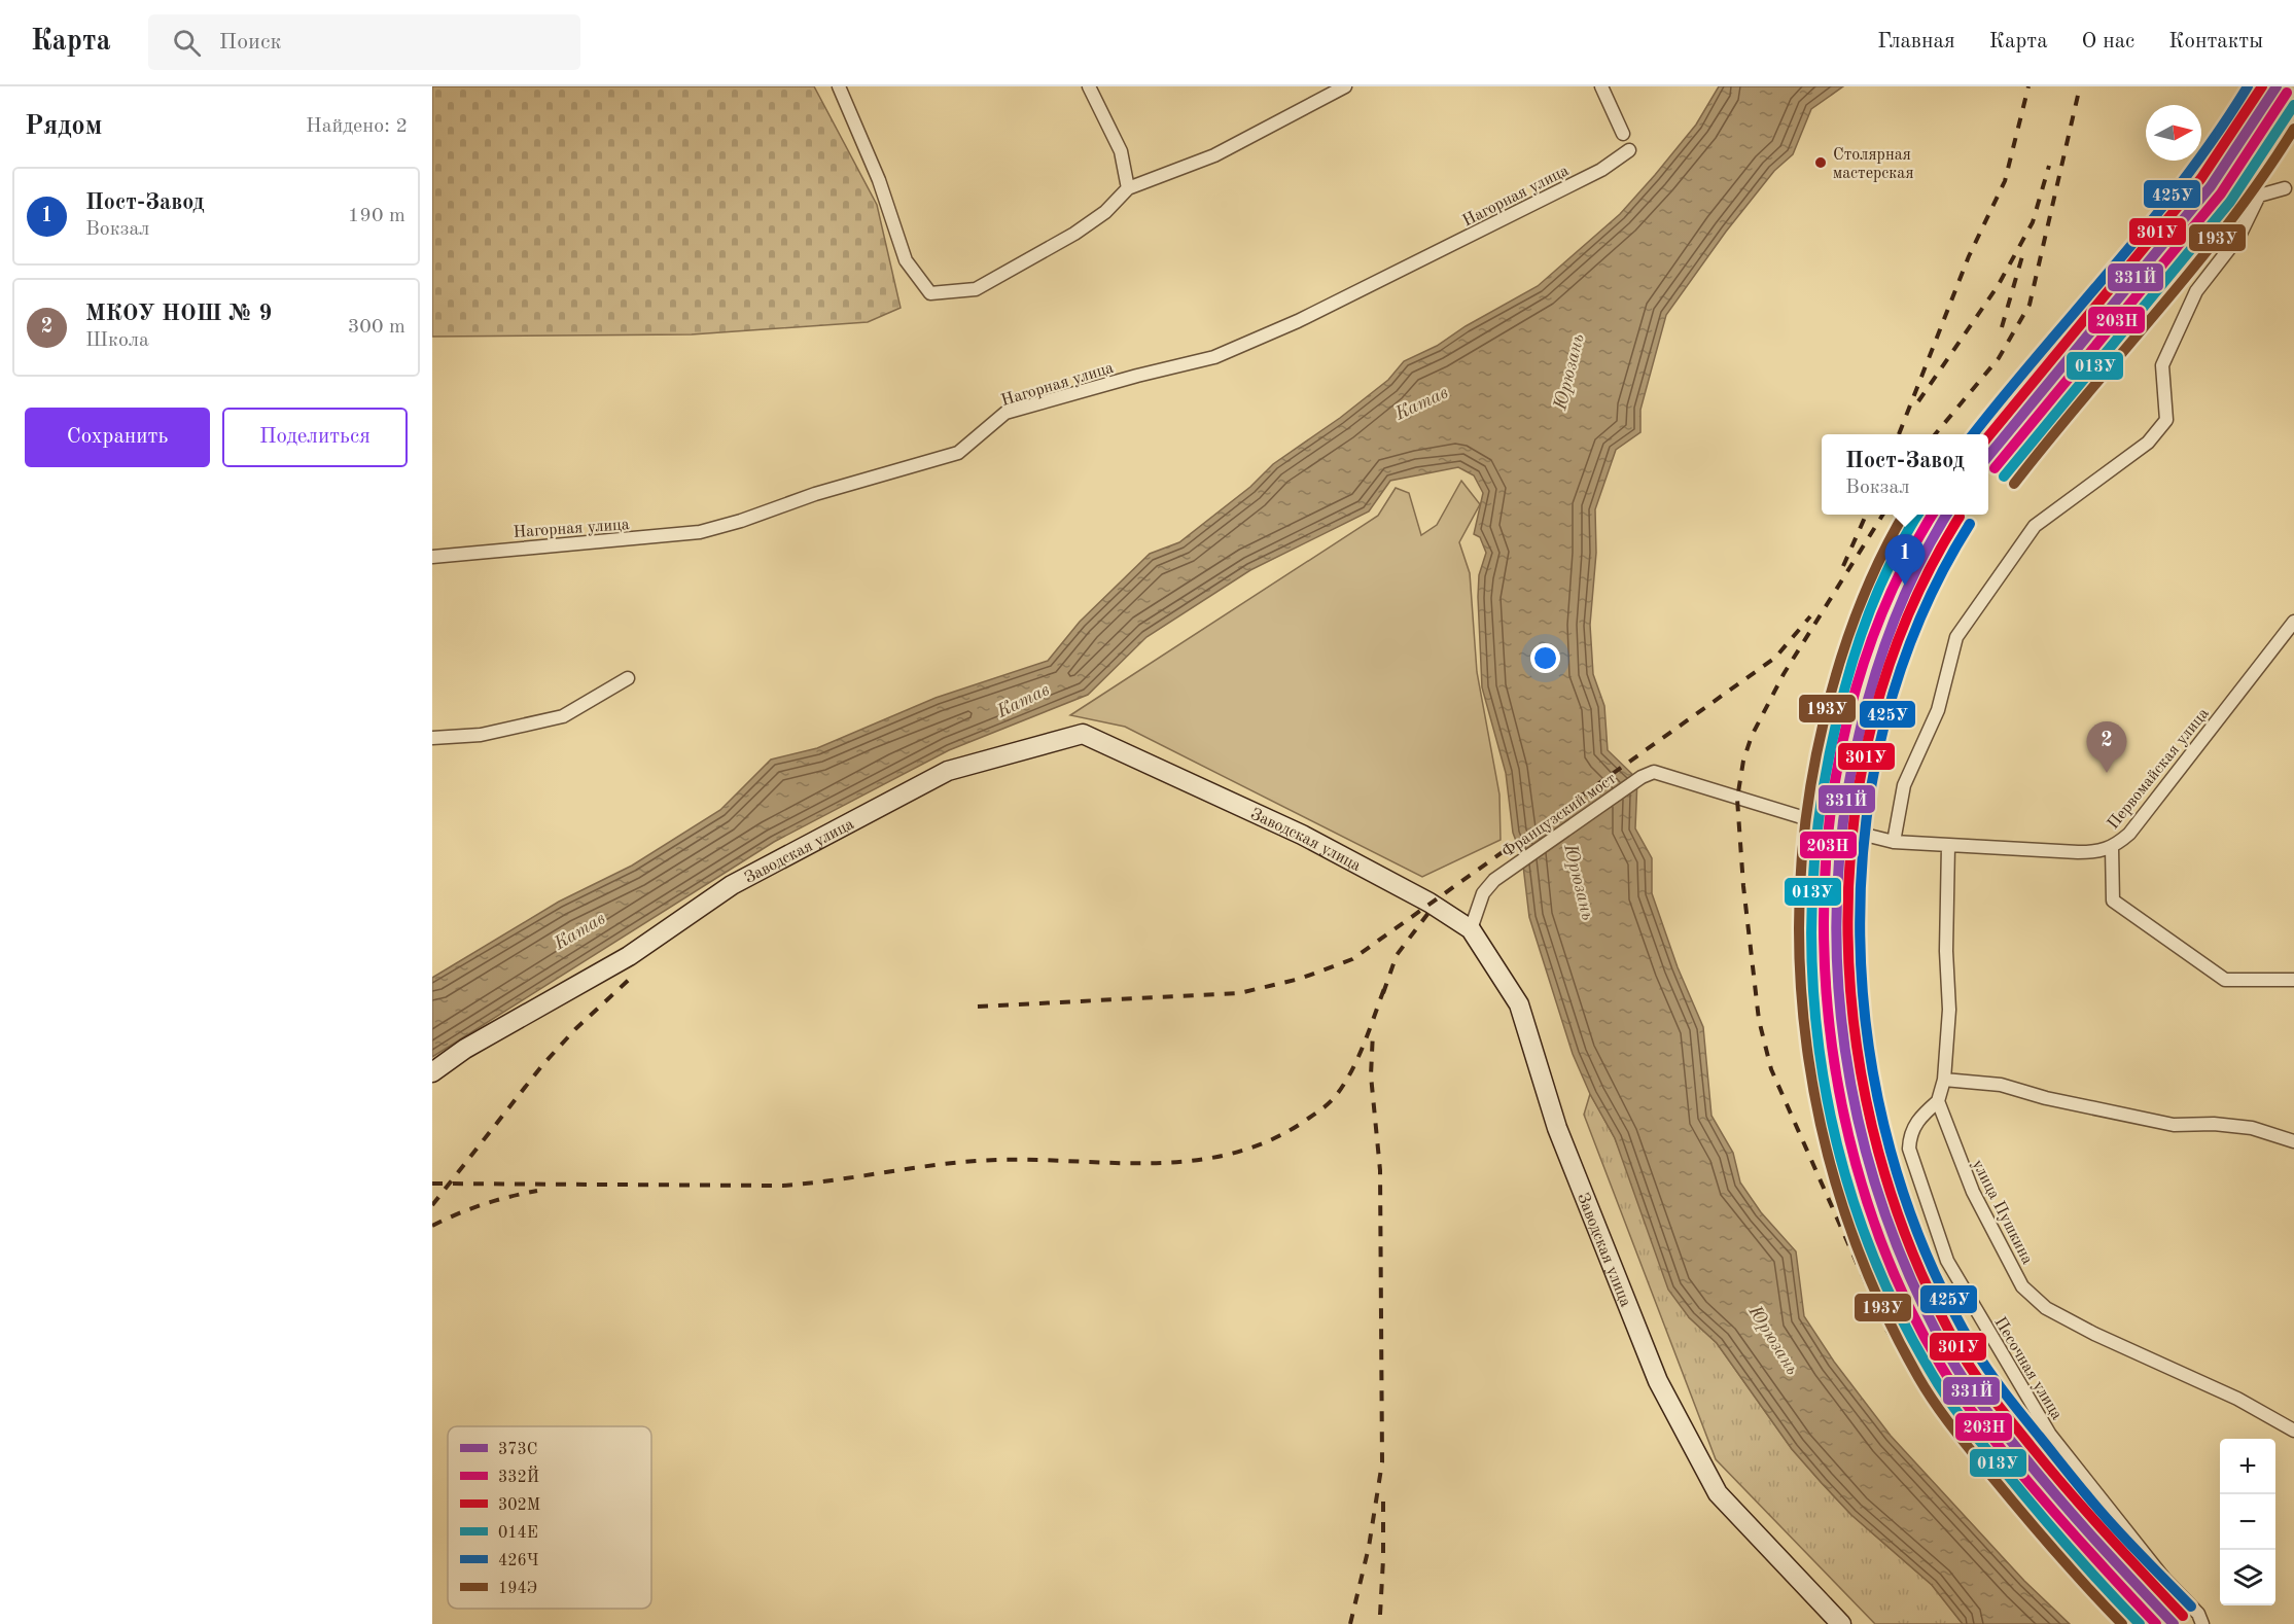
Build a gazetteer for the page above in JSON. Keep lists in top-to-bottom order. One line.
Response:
{"streets":{"street":["Нагорная улица","Первомайская улица","Французский мост","Заводская улица","улица Пушкина","Песочная улица"]},"crossings":[["Первомайская улица","Французский мост"],["Французский мост","Заводская улица"],["улица Пушкина","Песочная улица"]],"water":["Юрюзань","Катав"],"places":["Столярная мастерская"],"lines":["transit line 331Й","transit line 301У","transit line 425У","transit line 203Н","transit line 013У","transit line 193У"],"legend":["373C","332Й","302М","014Е","426Ч","194Э"],"north":"right","page":{"header":"Карта","search":"Поиск","nav":["Главная","Карта","О нас","Контакты"],"heading":["Рядом","Найдено: 2"],"list":[{"mark":"1","name":"Пост-Завод","note":"Вокзал","value":"190 m"},{"mark":"2","name":"МКОУ НОШ № 9","note":"Школа","value":"300 m"}],"buttons":["Сохранить","Поделиться"],"popup":["Пост-Завод","Вокзал"],"pins":["1","2"],"map_buttons":["+","−"]}}
